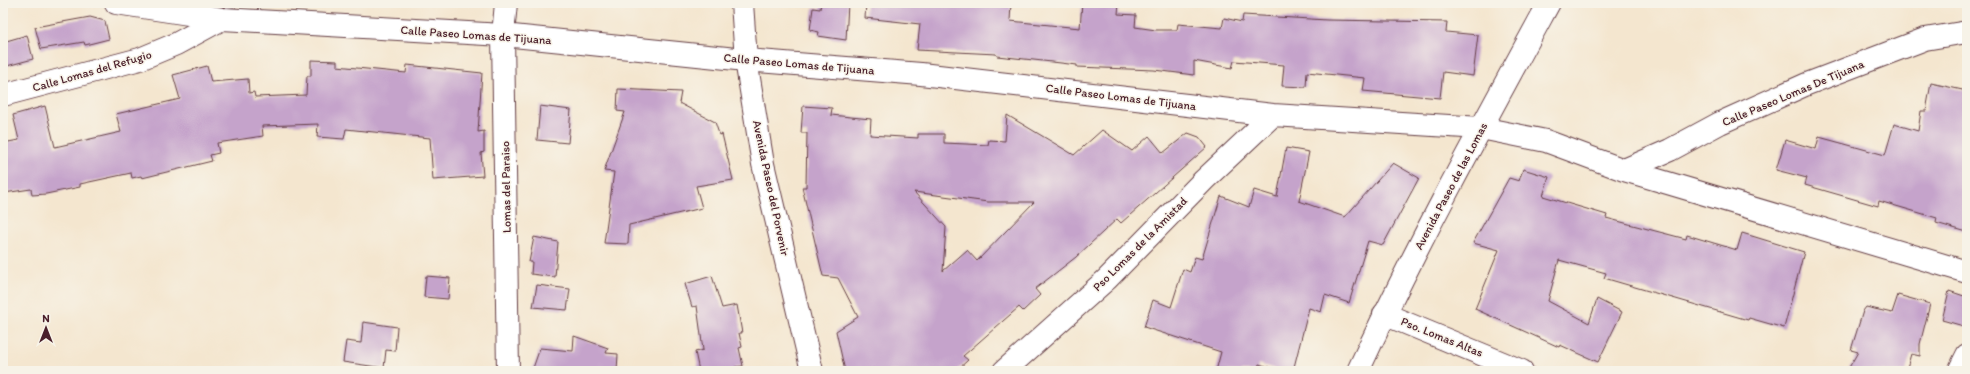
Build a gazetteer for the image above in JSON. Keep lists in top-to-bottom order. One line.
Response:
{"streets":{"street":["Calle Paseo Lomas de Tijuana","Calle Lomas del Refugio","Calle Paseo Lomas De Tijuana","Avenida Paseo de las Lomas","Lomas del Paraiso","Avenida Paseo del Porvenir","Pso Lomas de la Amistad","Pso. Lomas Altas"]},"crossings":[["Calle Paseo Lomas de Tijuana","Calle Lomas del Refugio"],["Calle Paseo Lomas de Tijuana","Avenida Paseo de las Lomas"],["Calle Paseo Lomas de Tijuana","Lomas del Paraiso"],["Calle Paseo Lomas de Tijuana","Avenida Paseo del Porvenir"],["Calle Paseo Lomas de Tijuana","Pso Lomas de la Amistad"],["Avenida Paseo de las Lomas","Pso. Lomas Altas"]],"north":"top"}
